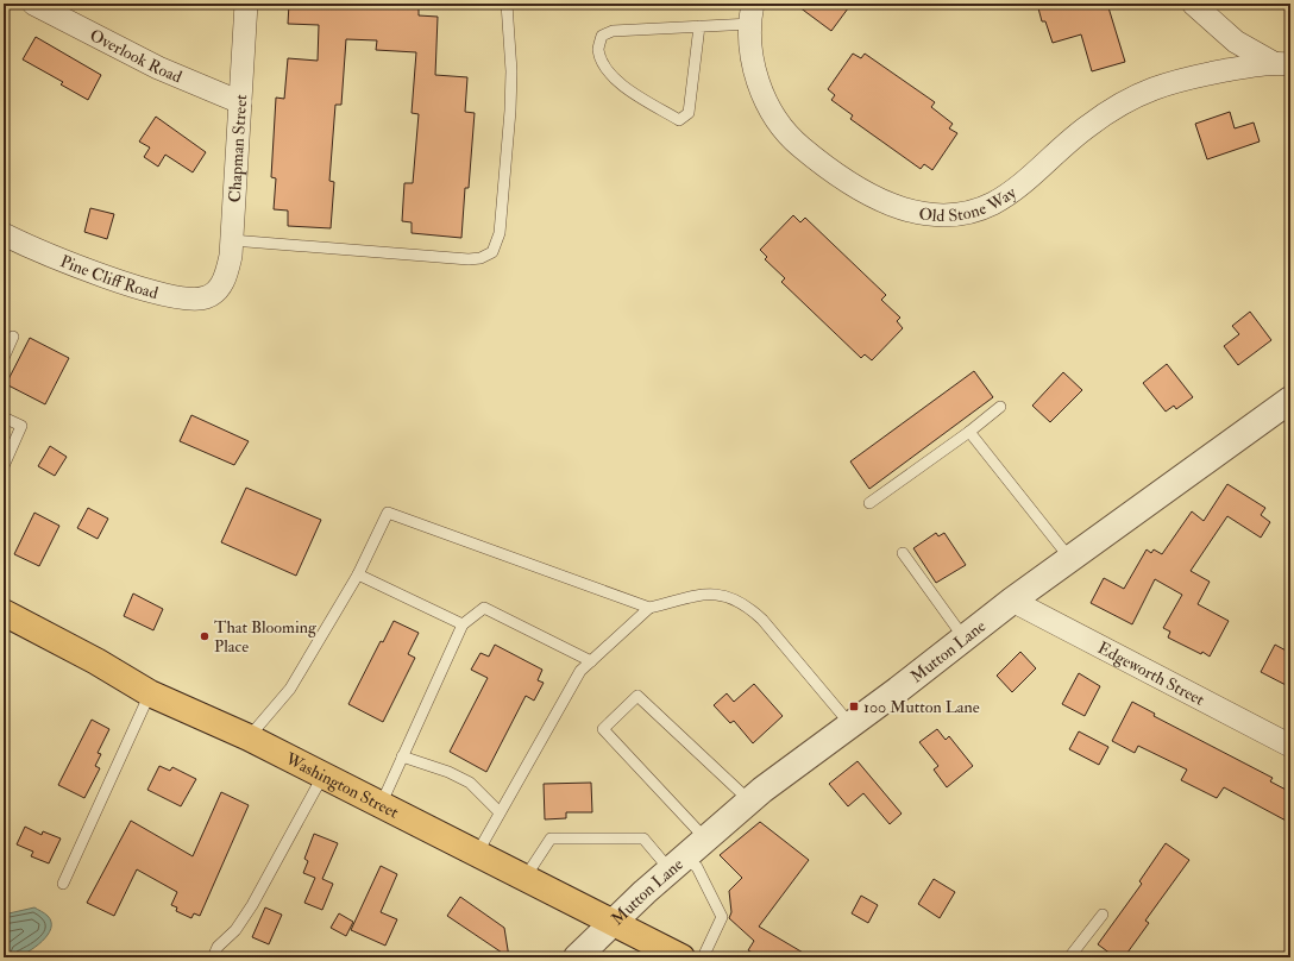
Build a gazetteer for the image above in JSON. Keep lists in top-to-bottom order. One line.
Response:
{"streets":{"main road":["Washington Street"],"street":["Overlook Road","Chapman Street","Old Stone Way","Pine Cliff Road","Mutton Lane","Edgeworth Street"]},"crossings":[["Overlook Road","Chapman Street"],["Chapman Street","Pine Cliff Road"],["Mutton Lane","Edgeworth Street"],["Mutton Lane","Washington Street"]],"places":{"other":["That Blooming Place"],"transit":["100 Mutton Lane"]}}
